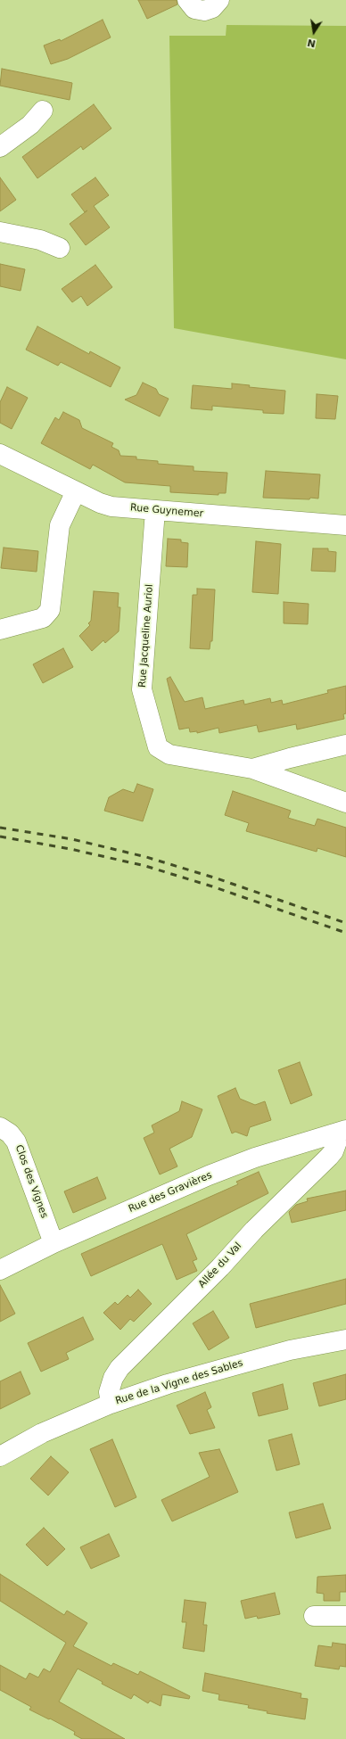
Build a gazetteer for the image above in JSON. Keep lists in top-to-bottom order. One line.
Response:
{"streets":{"street":["Rue Guynemer","Rue Jacqueline Auriol","Clos des Vignes","Rue des Gravières","Allée du Val","Rue de la Vigne des Sables"]},"crossings":[["Rue Guynemer","Rue Jacqueline Auriol"],["Clos des Vignes","Rue des Gravières"],["Rue des Gravières","Allée du Val"],["Allée du Val","Rue de la Vigne des Sables"]],"north":"bottom"}
